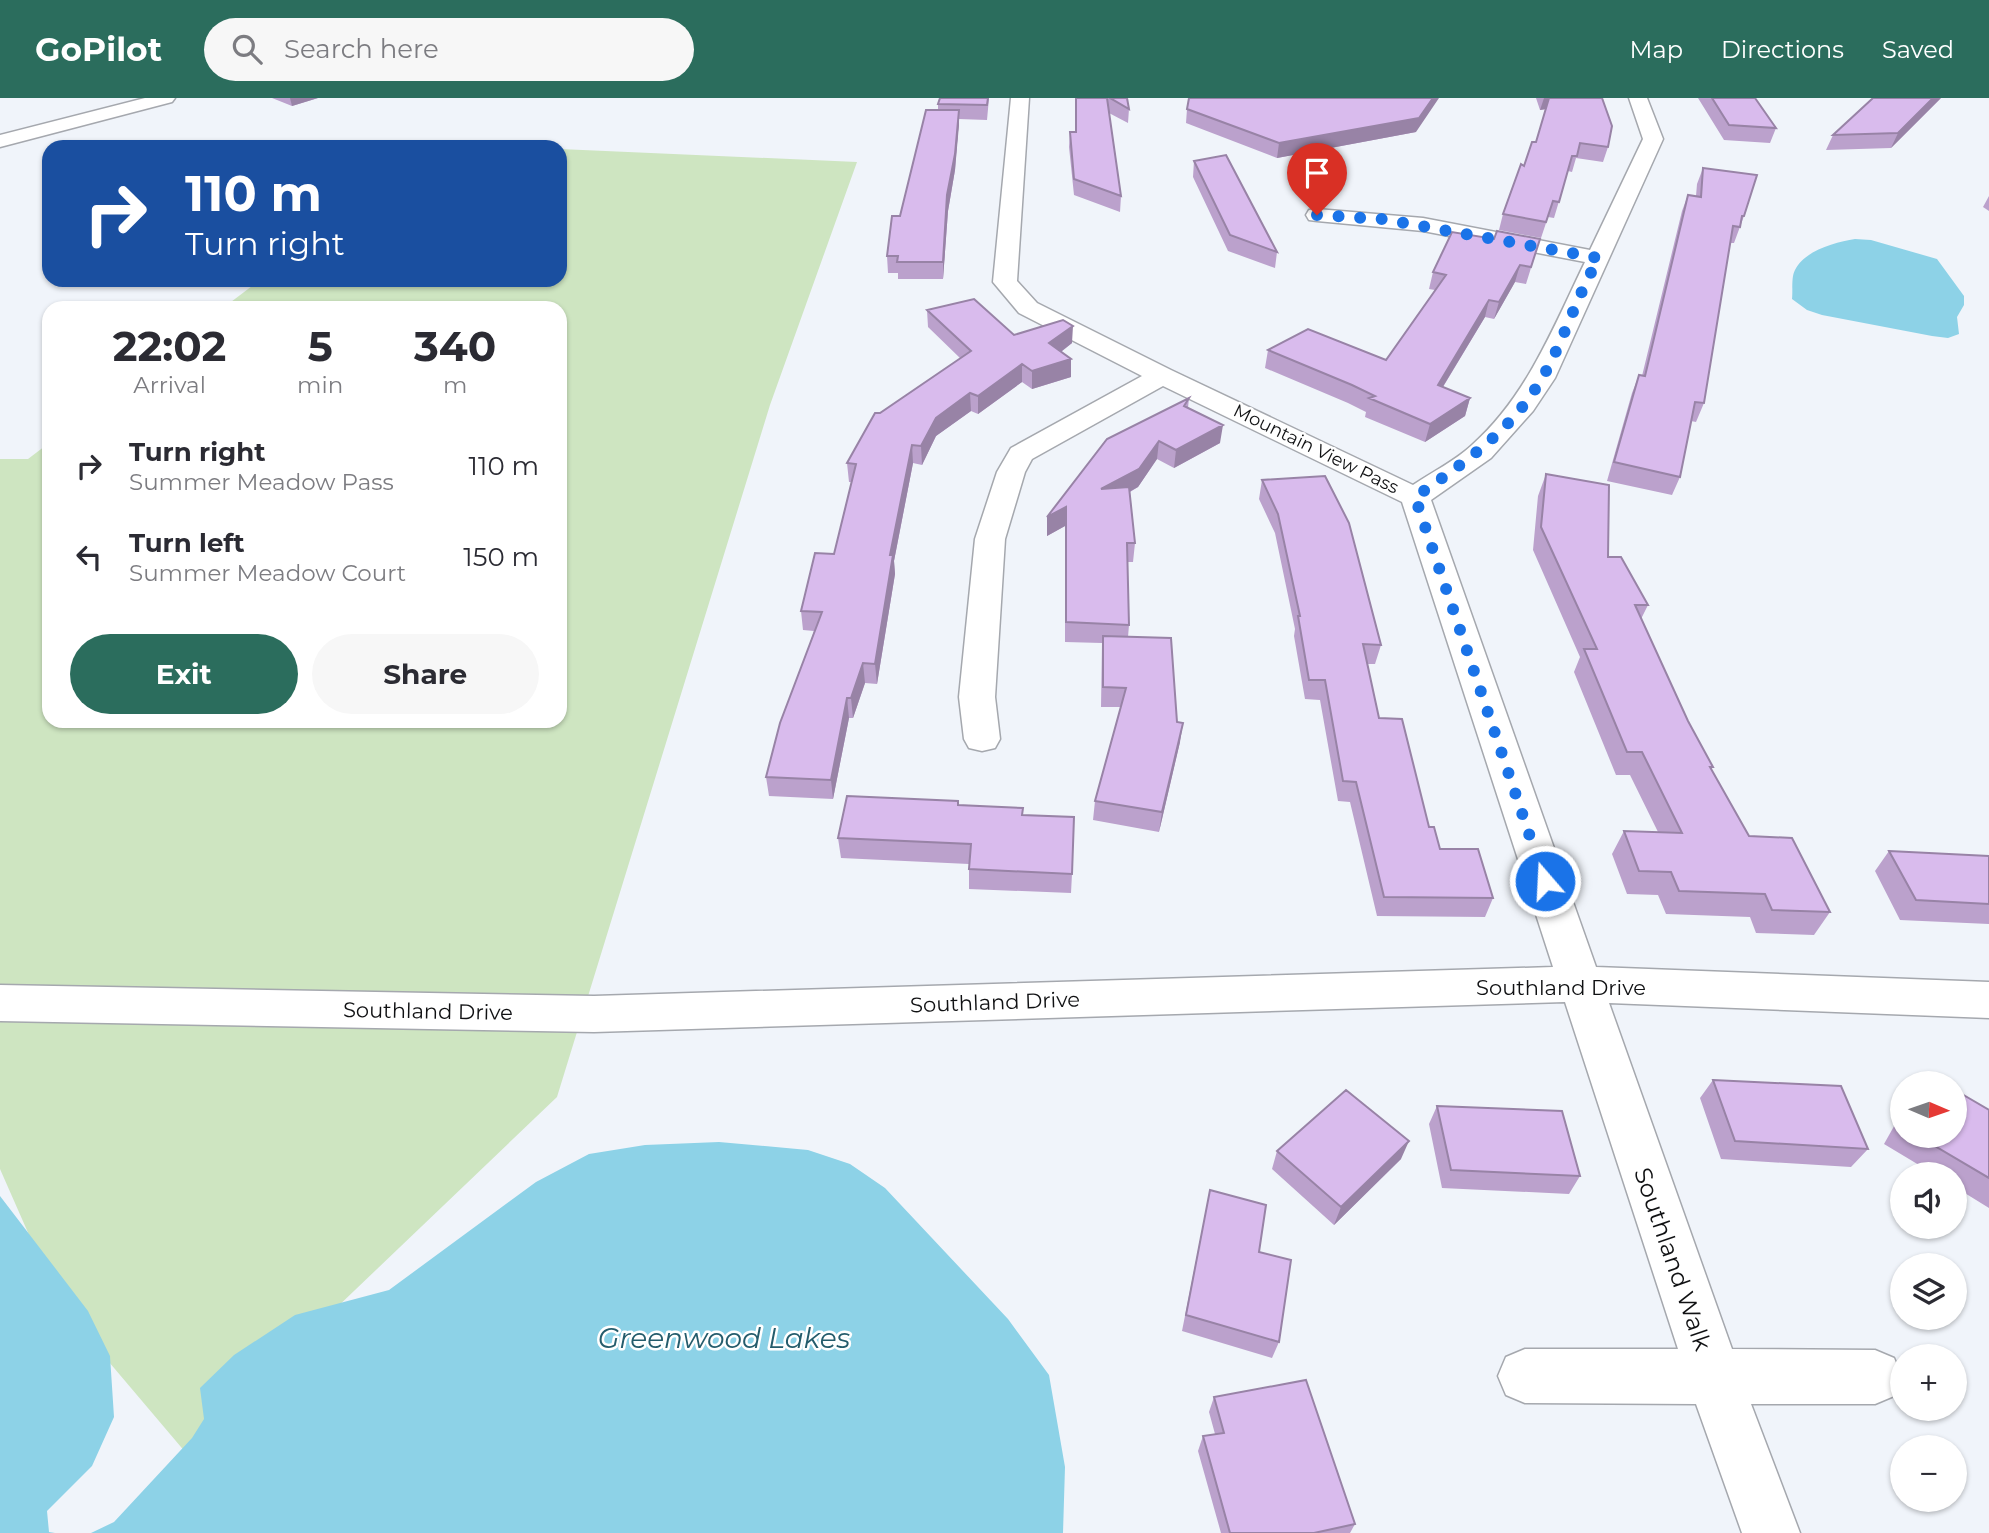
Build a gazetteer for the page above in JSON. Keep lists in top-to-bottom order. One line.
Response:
{"streets":{"street":["Mountain View Pass","Southland Drive","Southland Walk"]},"crossings":[["Mountain View Pass","Southland Drive"],["Mountain View Pass","Southland Walk"],["Southland Drive","Southland Walk"]],"water":["Greenwood Lakes"],"north":"right","page":{"header":"GoPilot","search":"Search here","nav":["Map","Directions","Saved"],"turn":["110 m","Turn right"],"eta":["22:02","Arrival","5","min","340","m"],"list":[{"name":"Turn right","note":"Summer Meadow Pass","value":"110 m"},{"name":"Turn left","note":"Summer Meadow Court","value":"150 m"}],"buttons":["Exit","Share"],"map_buttons":["+","−"]}}
